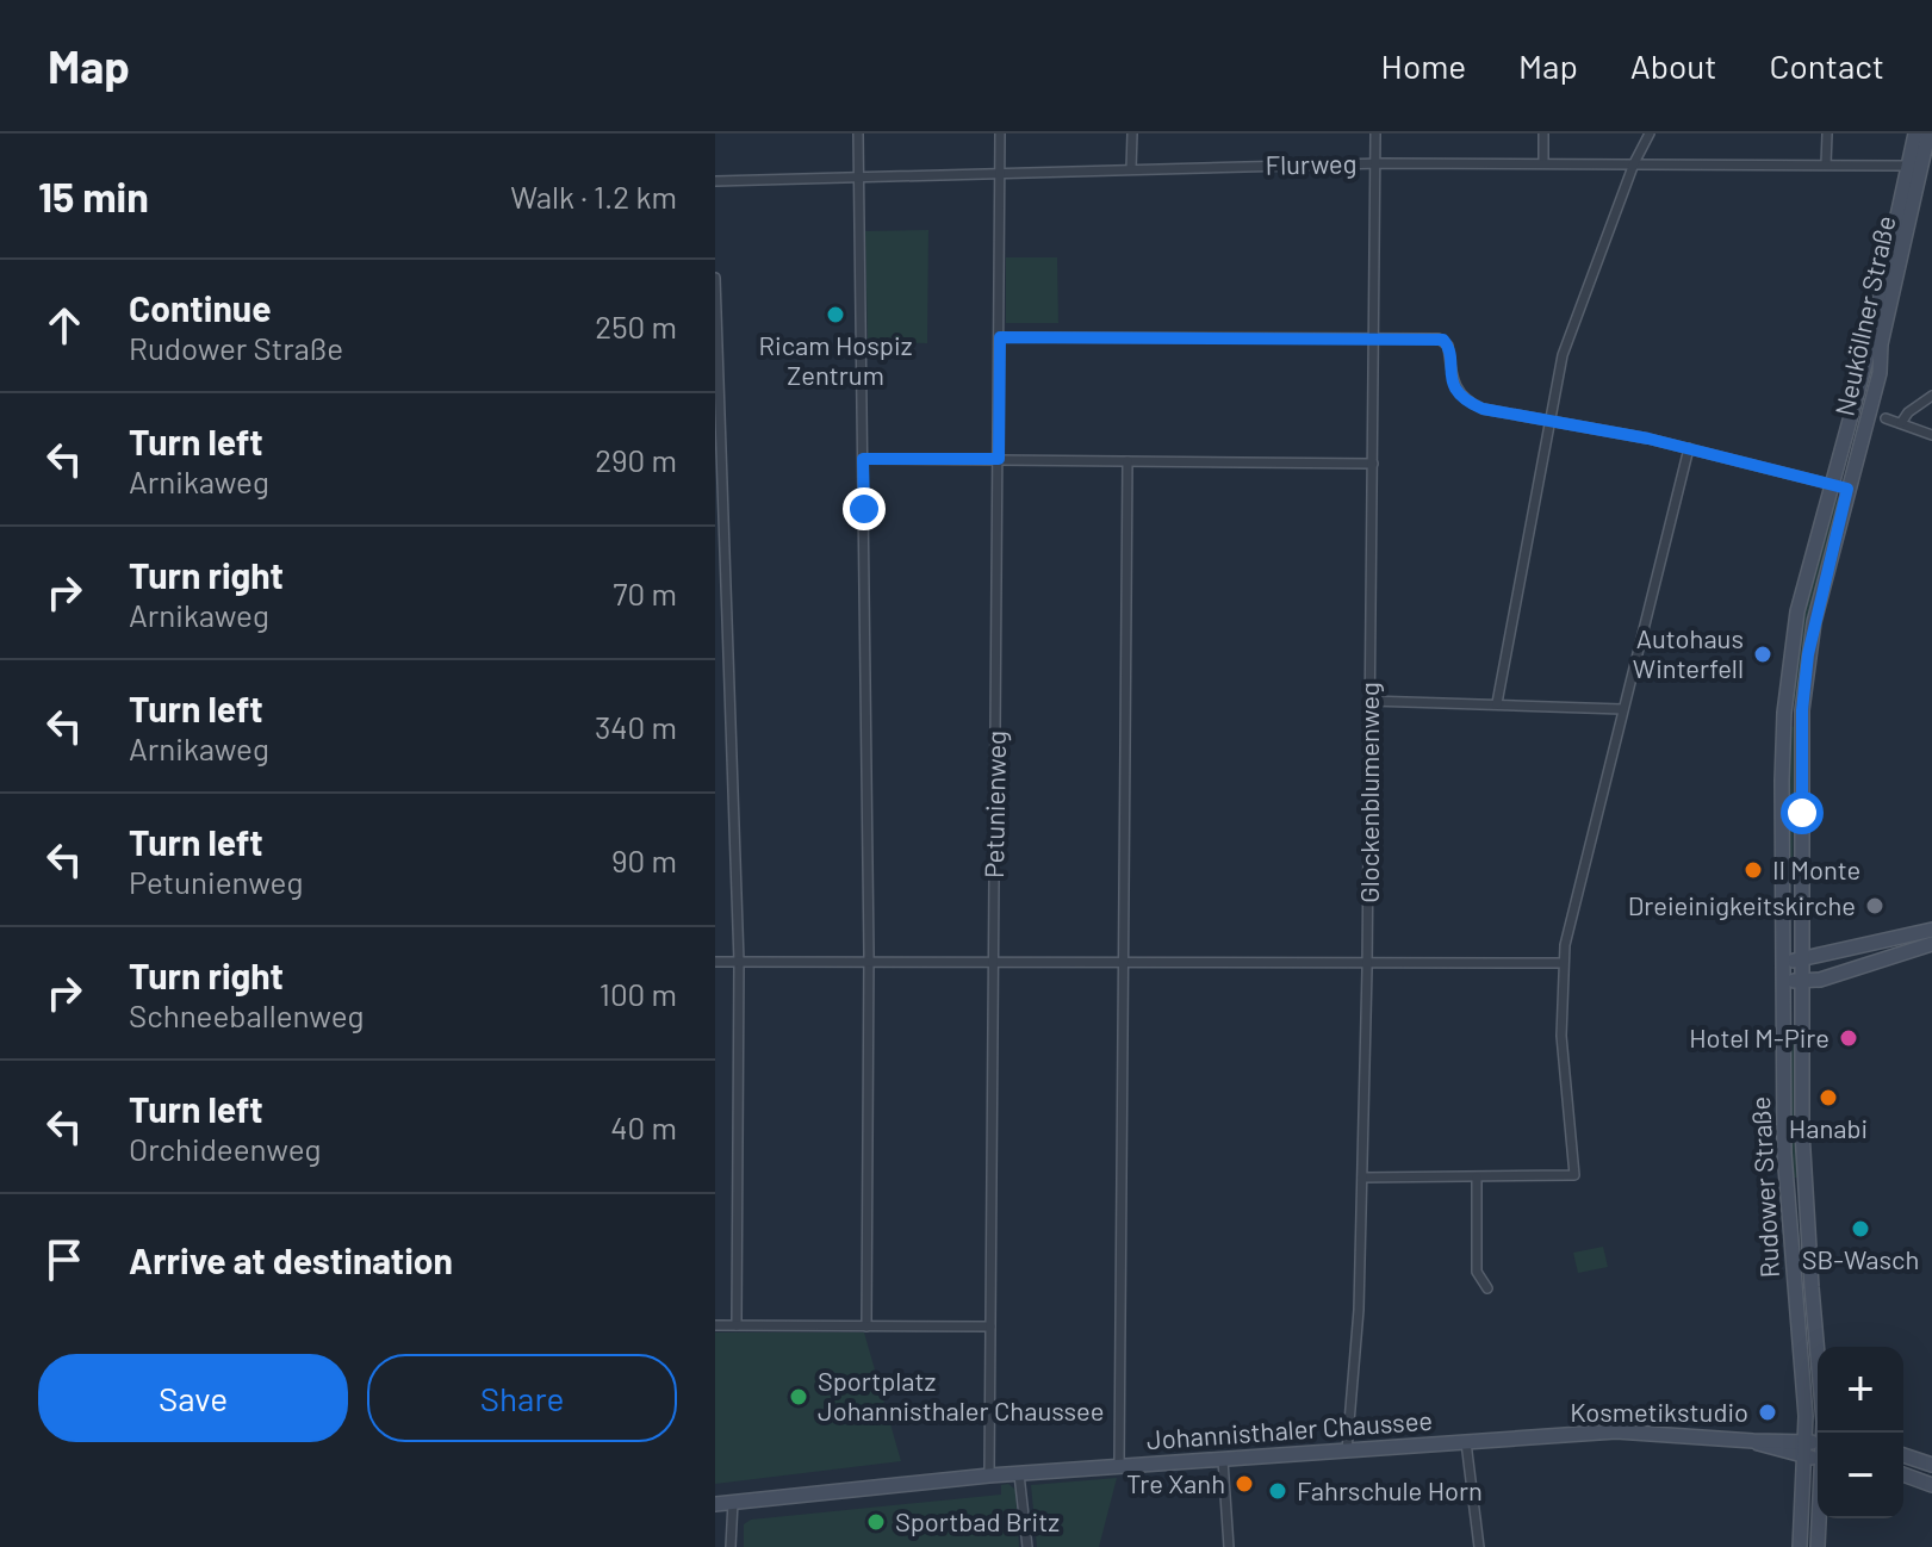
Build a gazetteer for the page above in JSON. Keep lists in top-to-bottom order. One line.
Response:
{"streets":{"main road":["Neuköllner Straße","Rudower Straße","Johannisthaler Chaussee"],"street":["Flurweg","Glockenblumenweg","Petunienweg"]},"crossings":[["Flurweg","Neuköllner Straße"],["Flurweg","Glockenblumenweg"],["Flurweg","Petunienweg"],["Neuköllner Straße","Rudower Straße"],["Glockenblumenweg","Johannisthaler Chaussee"],["Petunienweg","Johannisthaler Chaussee"],["Rudower Straße","Johannisthaler Chaussee"]],"places":["Ricam Hospiz Zentrum","Autohaus Winterfell","Il Monte","Dreieinigkeitskirche","Hotel M-Pire","Hanabi","SB-Wasch","Sportplatz Johannisthaler Chaussee","Kosmetikstudio","Tre Xanh","Fahrschule Horn","Sportbad Britz"],"page":{"header":"Map","nav":["Home","Map","About","Contact"],"heading":["15 min","Walk · 1.2 km"],"list":[["Continue","Rudower Straße","250 m"],["Turn left","Arnikaweg","290 m"],["Turn right","Arnikaweg","70 m"],["Turn left","Arnikaweg","340 m"],["Turn left","Petunienweg","90 m"],["Turn right","Schneeballenweg","100 m"],["Turn left","Orchideenweg","40 m"],"Arrive at destination"],"buttons":["Save","Share"],"map_buttons":["+","−"]}}
